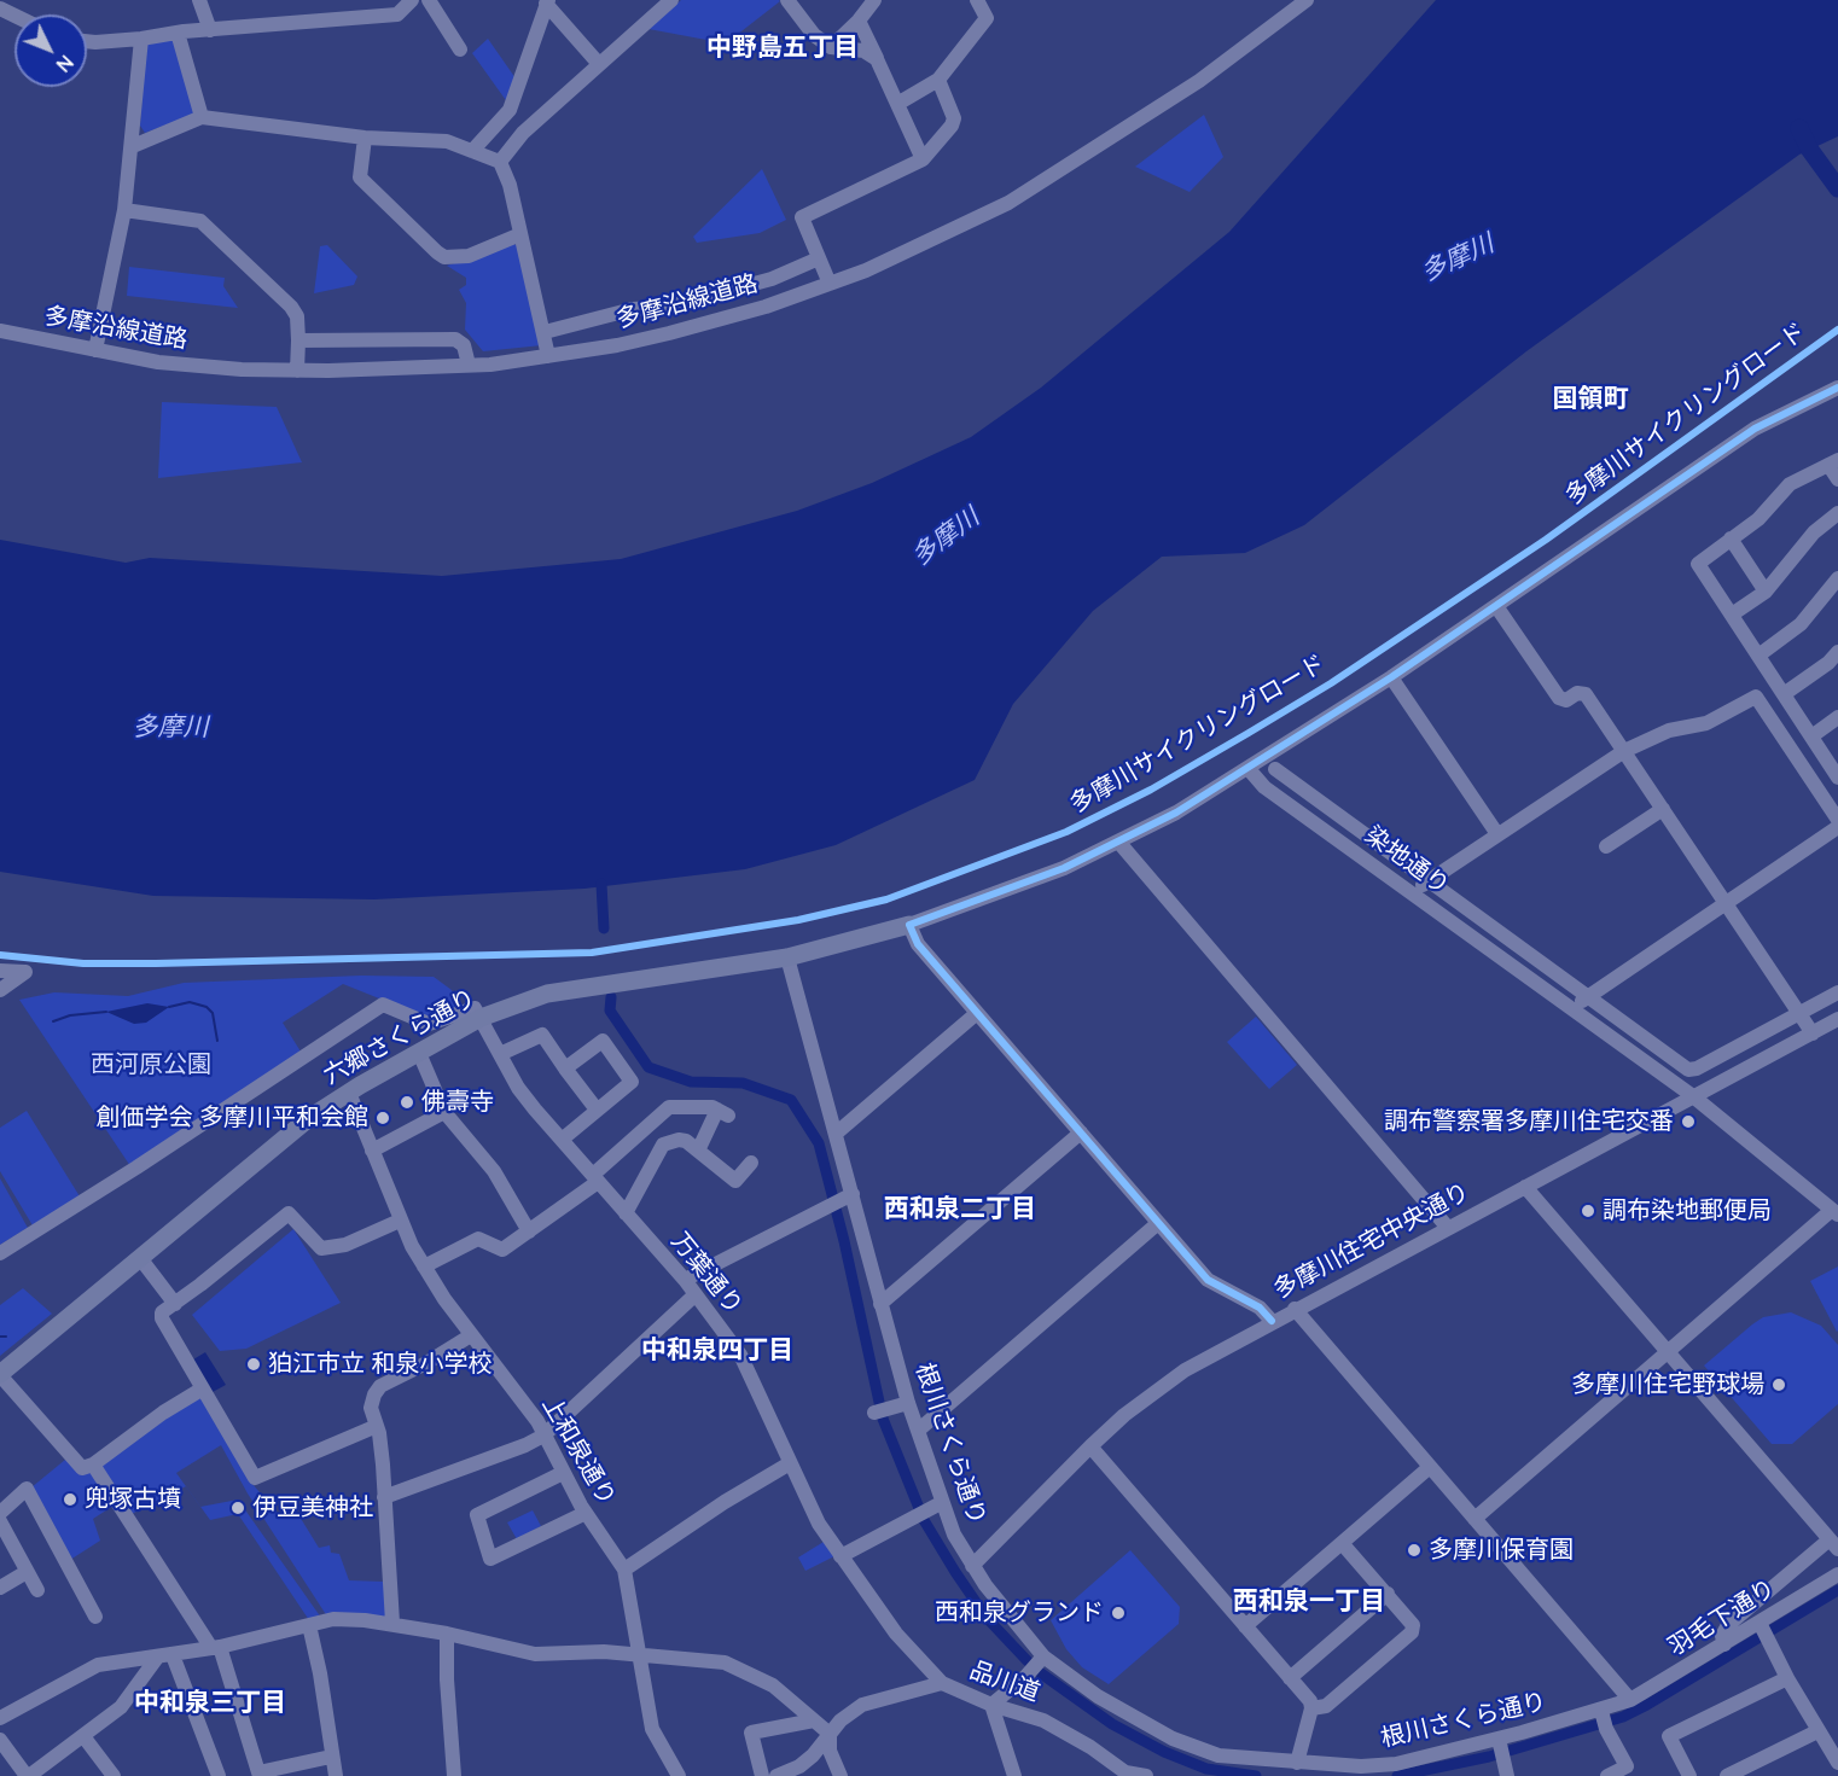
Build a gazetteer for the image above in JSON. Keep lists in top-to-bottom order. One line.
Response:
{"streets":{"main road":["六郷さくら通り"],"street":["多摩沿線道路","染地通り","多摩川住宅中央通り","万葉通り","根川さくら通り","上和泉通り","羽毛下通り","品川道"],"cycle path":["多摩川サイクリングロード"]},"crossings":[["染地通り","多摩川住宅中央通り"],["六郷さくら通り","万葉通り"],["六郷さくら通り","根川さくら通り"],["六郷さくら通り","上和泉通り"],["多摩川住宅中央通り","根川さくら通り"],["万葉通り","品川道"],["根川さくら通り","羽毛下通り"]],"districts":["中野島五丁目","国領町","西和泉二丁目","中和泉四丁目","西和泉一丁目","中和泉三丁目"],"water":["多摩川"],"parks":["西河原公園"],"places":["佛壽寺","創価学会 多摩川平和会館","調布警察署多摩川住宅交番","調布染地郵便局","狛江市立 和泉小学校","多摩川住宅野球場","兜塚古墳","伊豆美神社","多摩川保育園","西和泉グランド"],"north":"bottom right"}
